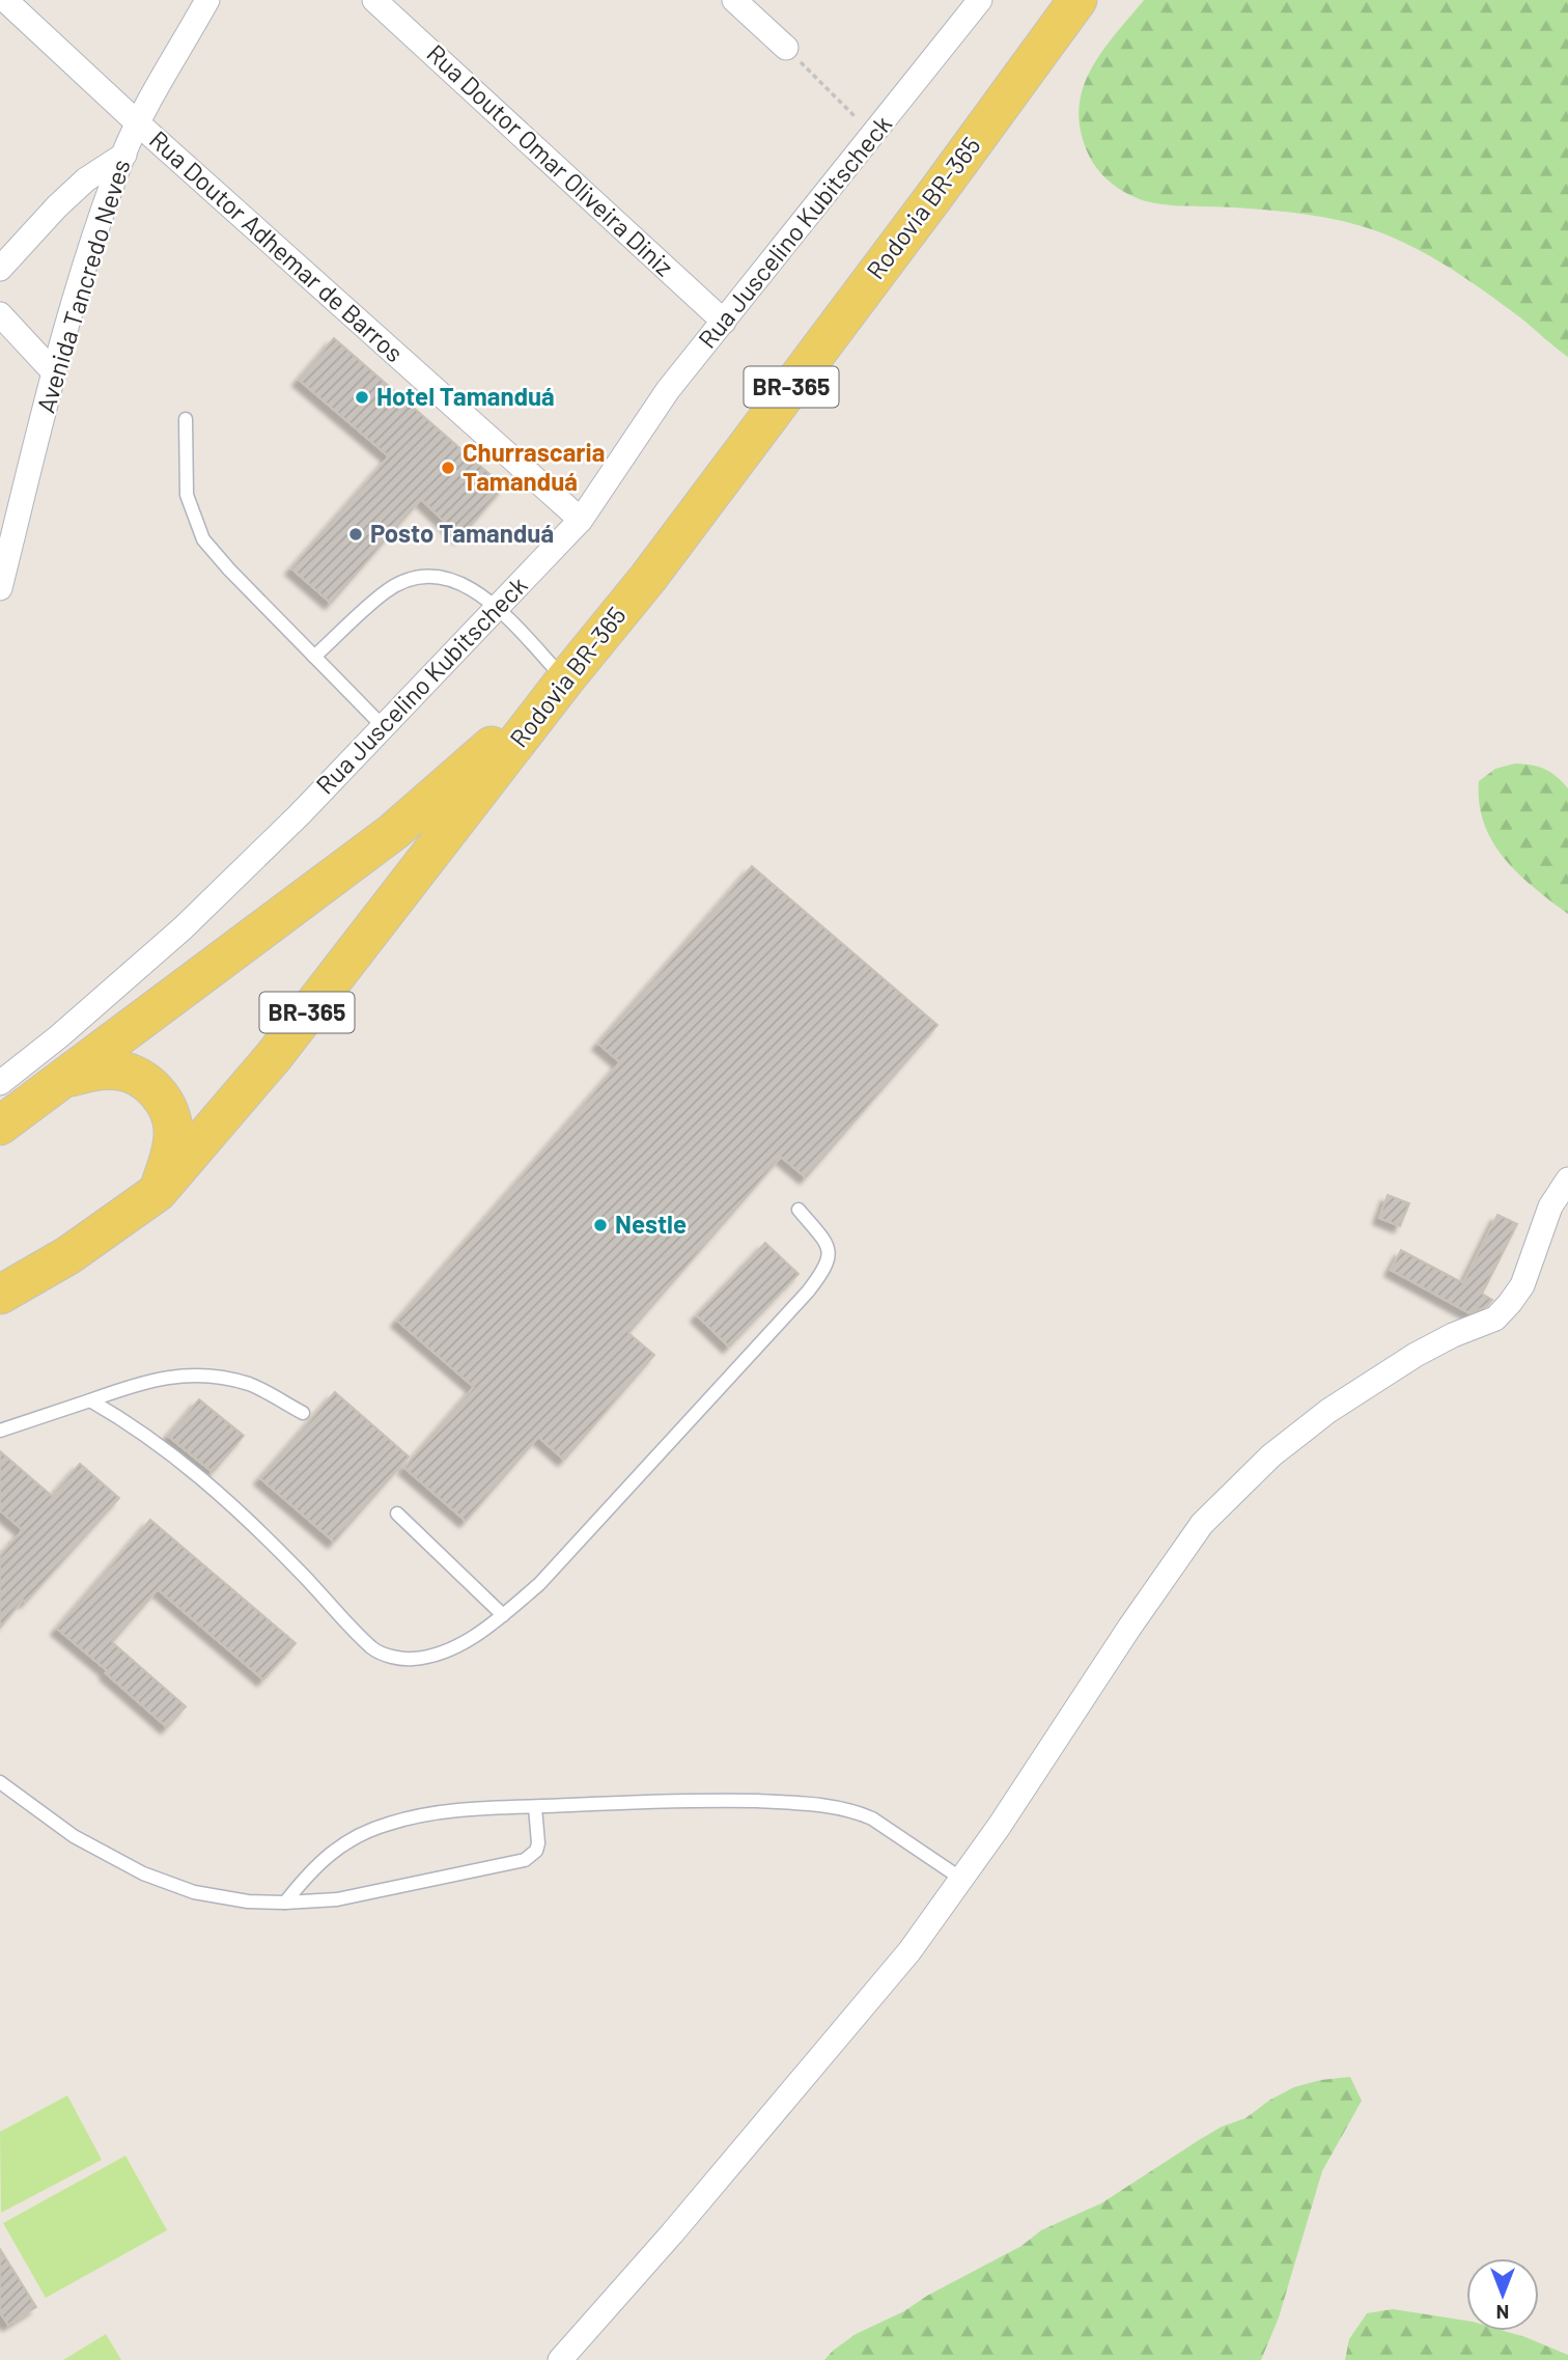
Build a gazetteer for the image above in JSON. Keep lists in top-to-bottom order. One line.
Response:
{"streets":{"main road":["Rodovia BR-365","BR-365"],"street":["Rua Doutor Omar Oliveira Diniz","Rua Juscelino Kubitscheck","Rua Doutor Adhemar de Barros","Avenida Tancredo Neves"]},"crossings":[["Rua Doutor Omar Oliveira Diniz","Rua Juscelino Kubitscheck"],["Rodovia BR-365","BR-365"],["Rua Juscelino Kubitscheck","Rua Doutor Adhemar de Barros"],["Rua Doutor Adhemar de Barros","Avenida Tancredo Neves"]],"places":["Hotel Tamanduá","Churrascaria Tamanduá","Posto Tamanduá","Nestle"],"north":"bottom"}
